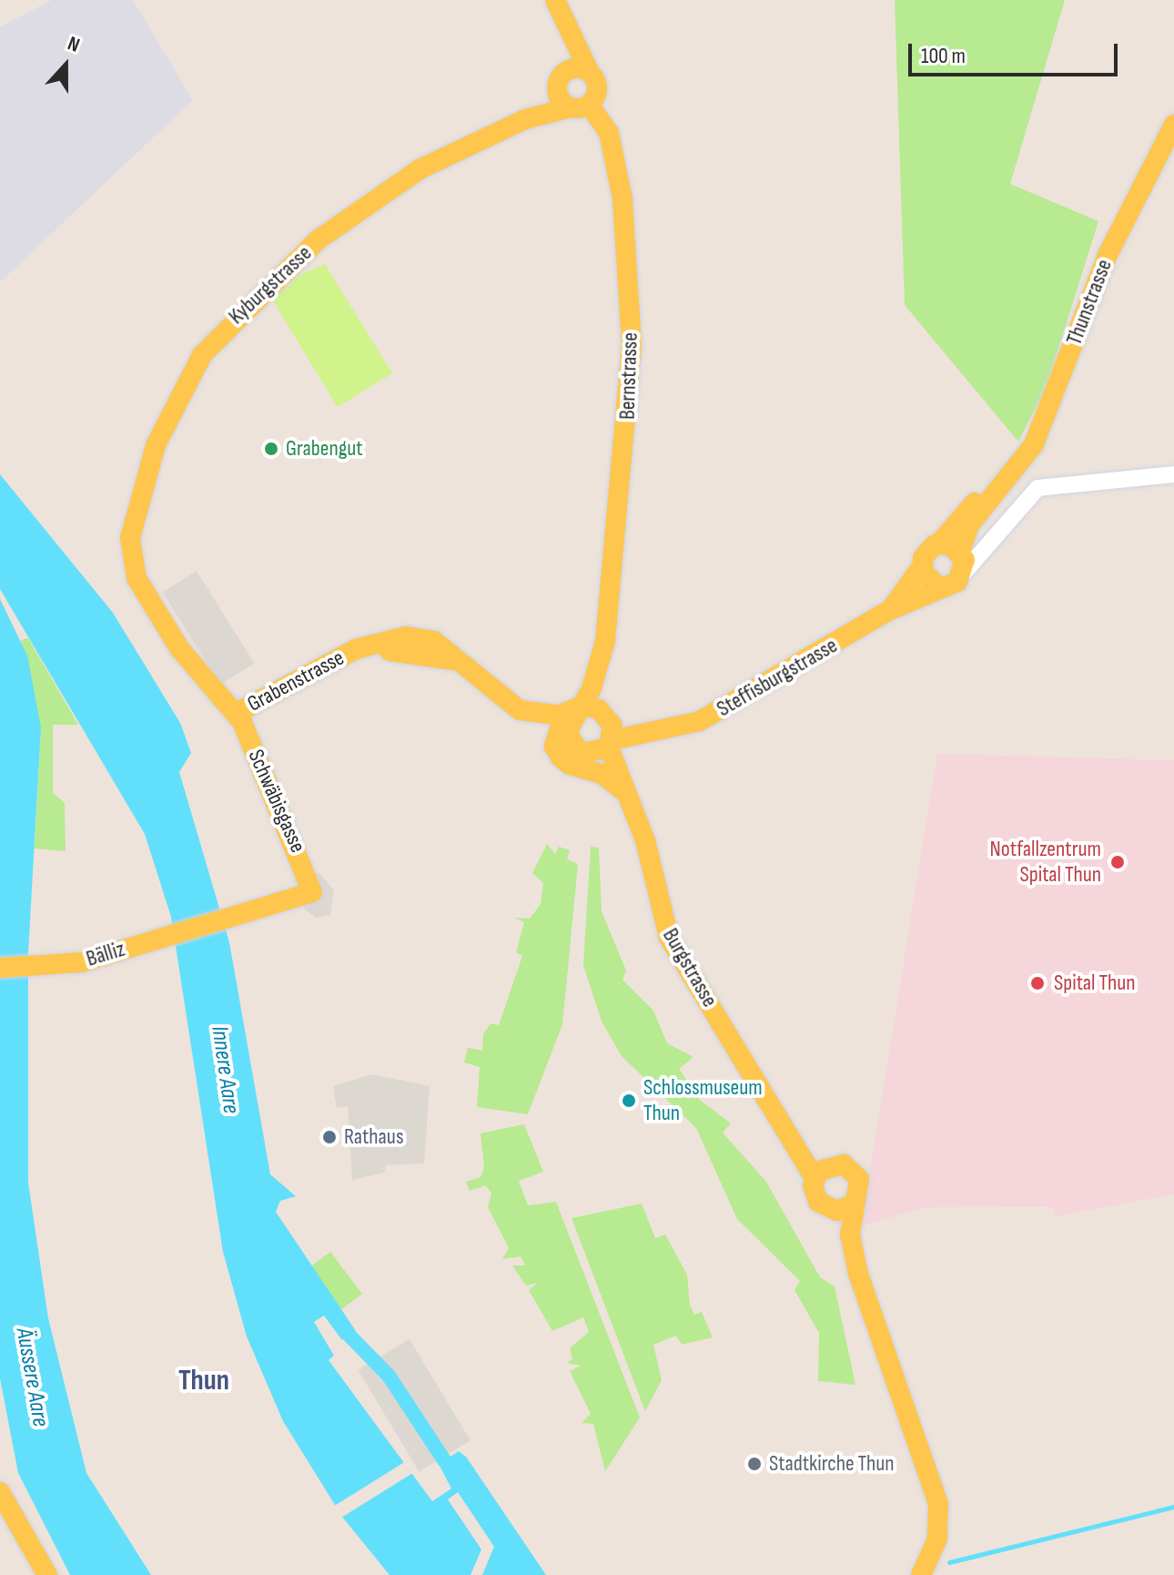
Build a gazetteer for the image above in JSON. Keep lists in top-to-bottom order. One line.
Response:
{"streets":{"main road":["Kyburgstrasse","Thunstrasse","Bernstrasse","Steffisburgstrasse","Grabenstrasse","Schwäbisgasse","Bälliz","Burgstrasse"]},"crossings":[["Kyburgstrasse","Bernstrasse"],["Kyburgstrasse","Grabenstrasse"],["Thunstrasse","Steffisburgstrasse"],["Bernstrasse","Steffisburgstrasse"],["Bernstrasse","Grabenstrasse"],["Bernstrasse","Burgstrasse"],["Steffisburgstrasse","Burgstrasse"],["Grabenstrasse","Schwäbisgasse"],["Schwäbisgasse","Bälliz"]],"districts":["Thun"],"water":["Innere Aare","Äussere Aare"],"places":["Grabengut","Notfallzentrum Spital Thun","Spital Thun","Schlossmuseum Thun","Rathaus","Stadtkirche Thun"],"scale_bar":"100 m","north":"top"}
